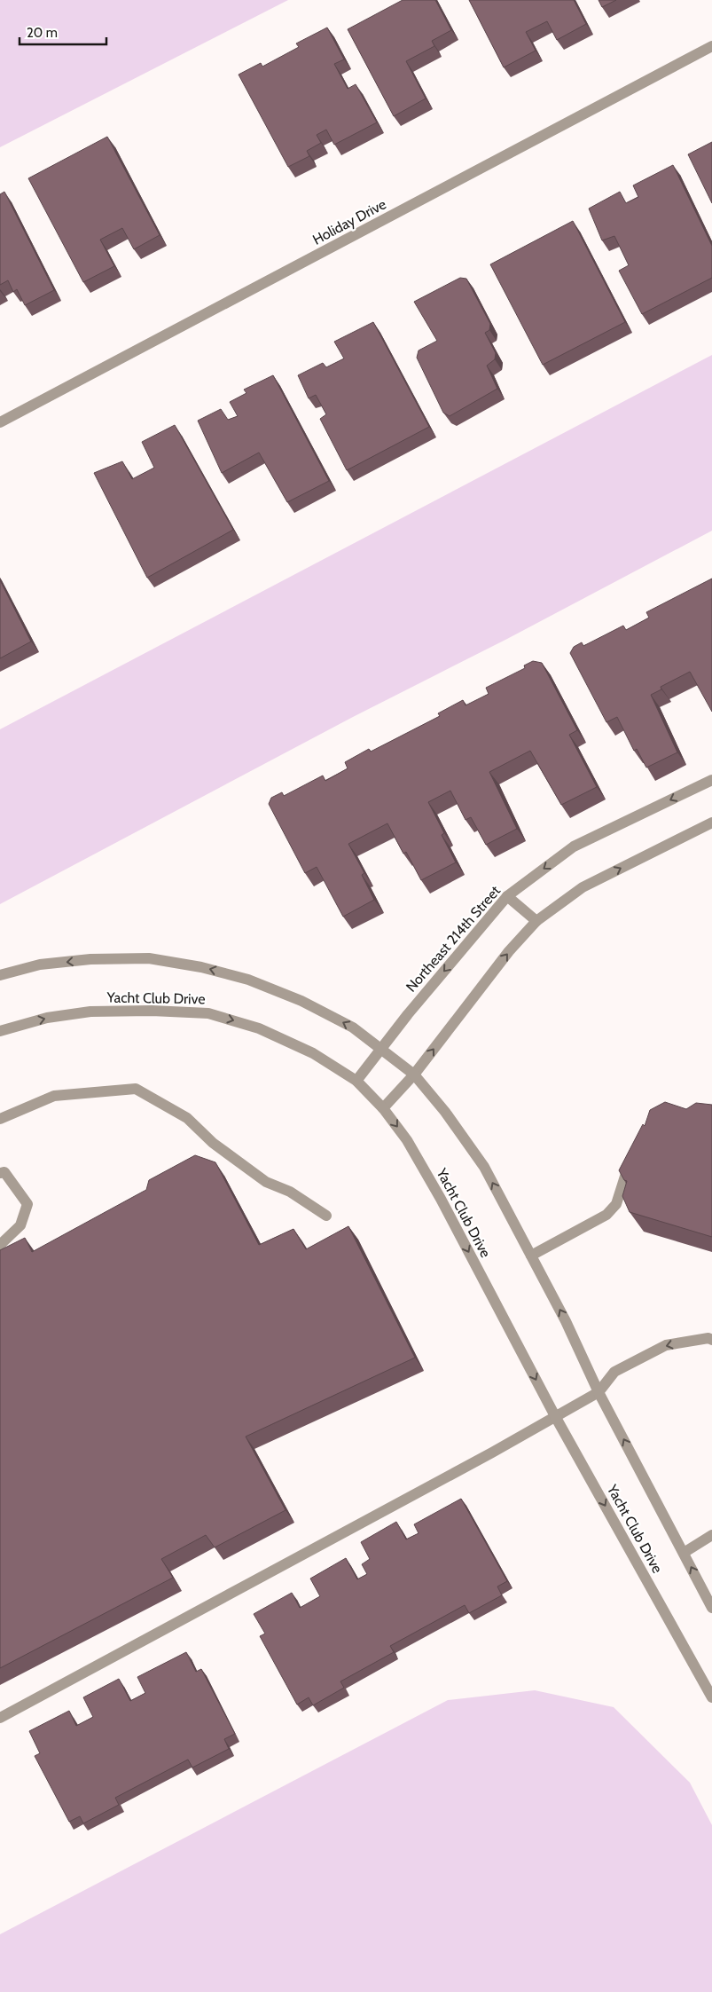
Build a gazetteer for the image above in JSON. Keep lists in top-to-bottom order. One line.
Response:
{"streets":{"street":["Holiday Drive","Northeast 214th Street","Yacht Club Drive"]},"crossings":[["Northeast 214th Street","Yacht Club Drive"]],"scale_bar":"20 m"}
